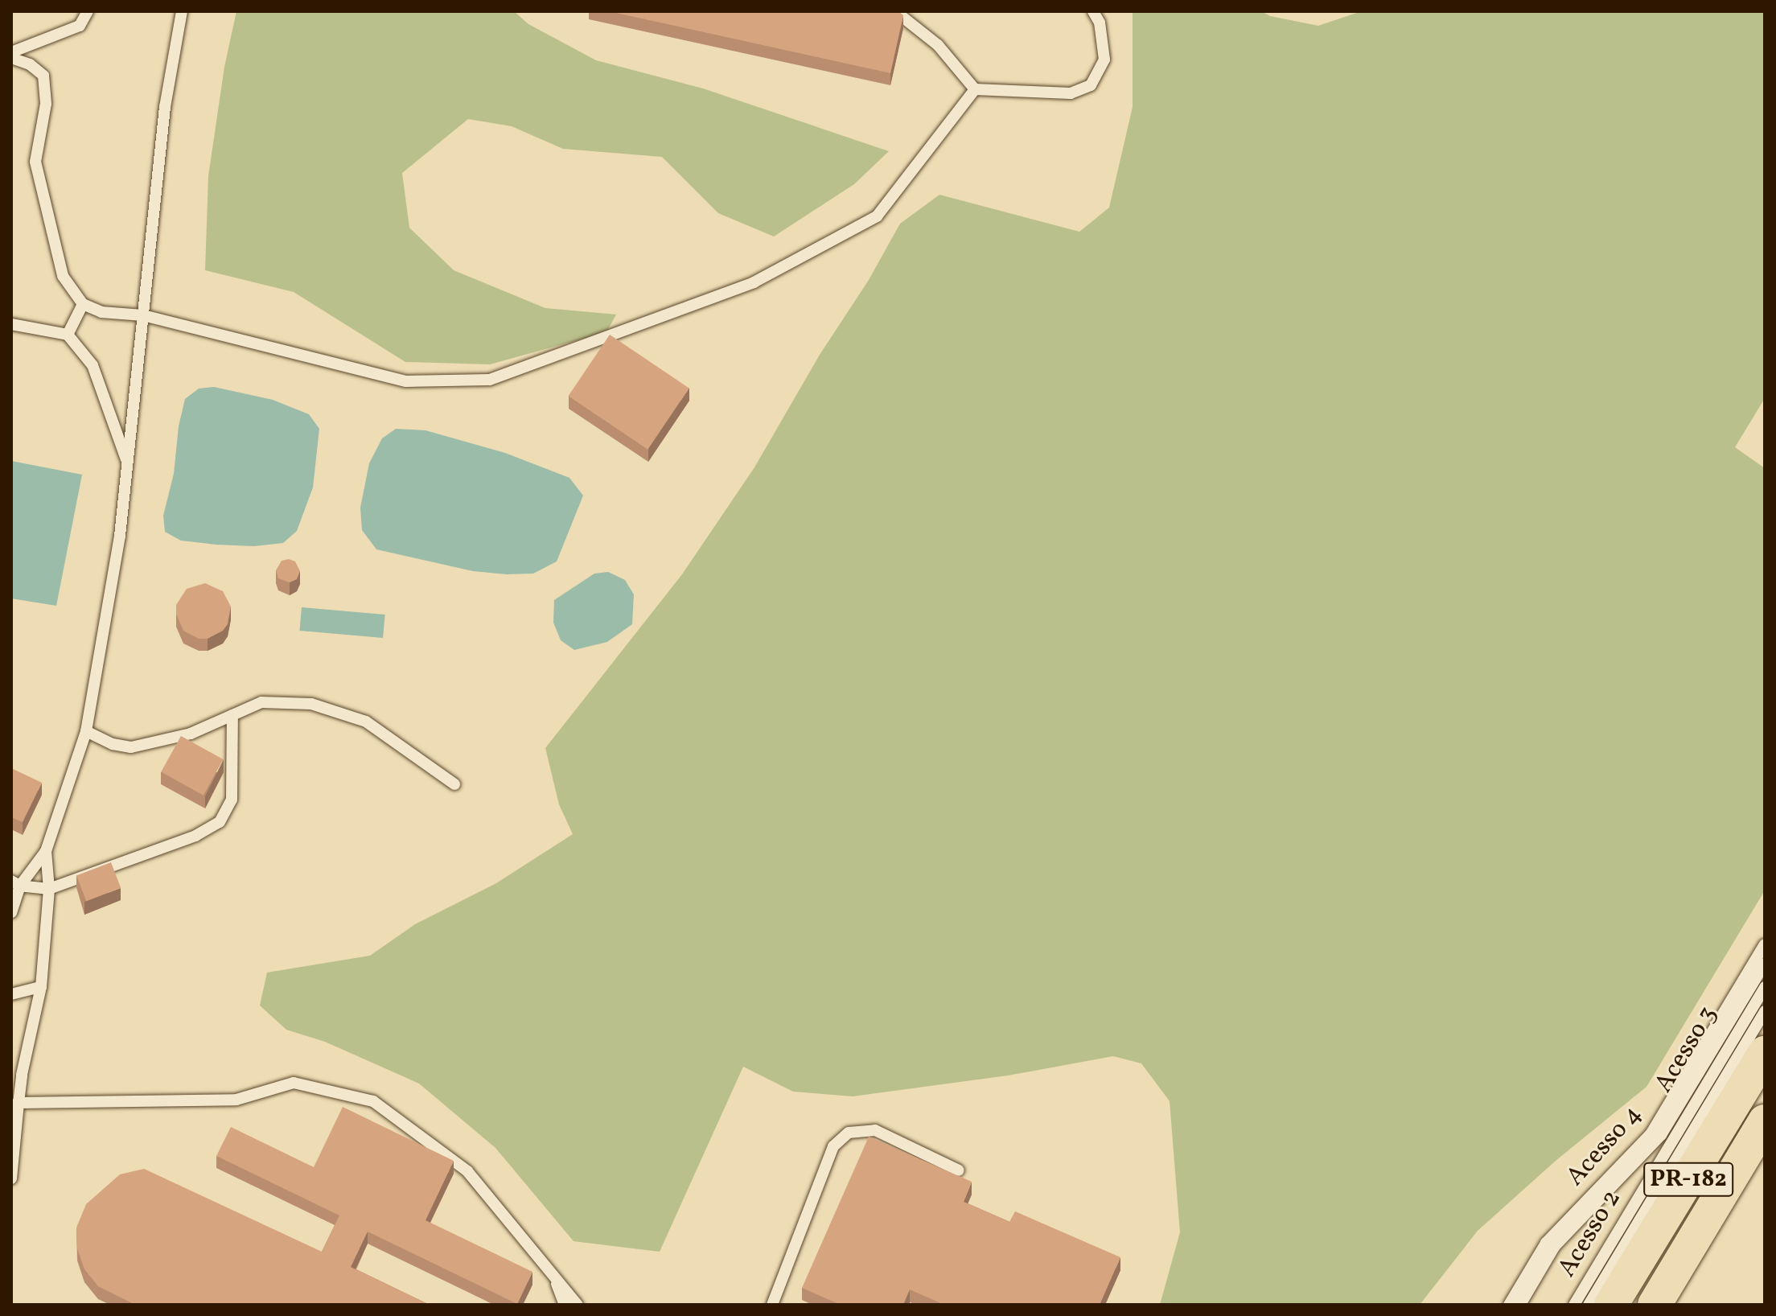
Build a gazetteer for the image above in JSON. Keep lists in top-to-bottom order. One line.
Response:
{"streets":{"main road":["PR-182"],"lane":["Acesso 3","Acesso 4","Acesso 2"]}}
